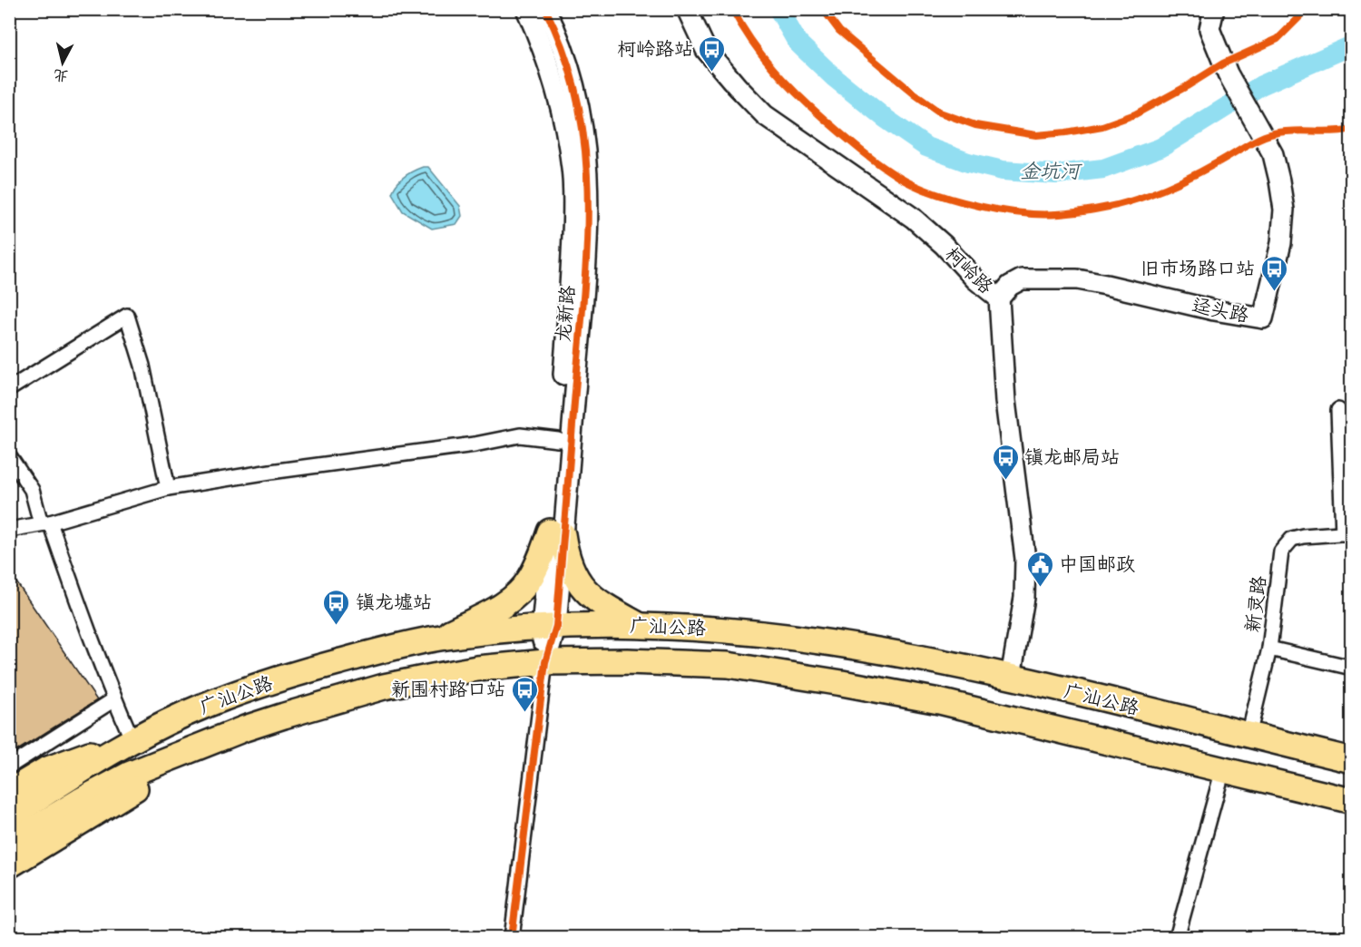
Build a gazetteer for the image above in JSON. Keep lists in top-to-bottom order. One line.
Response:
{"streets":{"highway":["广汕公路"],"street":["柯岭路","迳头路","龙新路","新灵路"]},"crossings":[["柯岭路","迳头路"],["柯岭路","广汕公路"],["龙新路","广汕公路"],["新灵路","广汕公路"]],"water":["金坑河"],"places":{"bus stop":["柯岭路站","旧市场路口站","镇龙邮局站","镇龙墟站","新围村路口站"],"public building":["中国邮政"]},"north":"bottom"}
